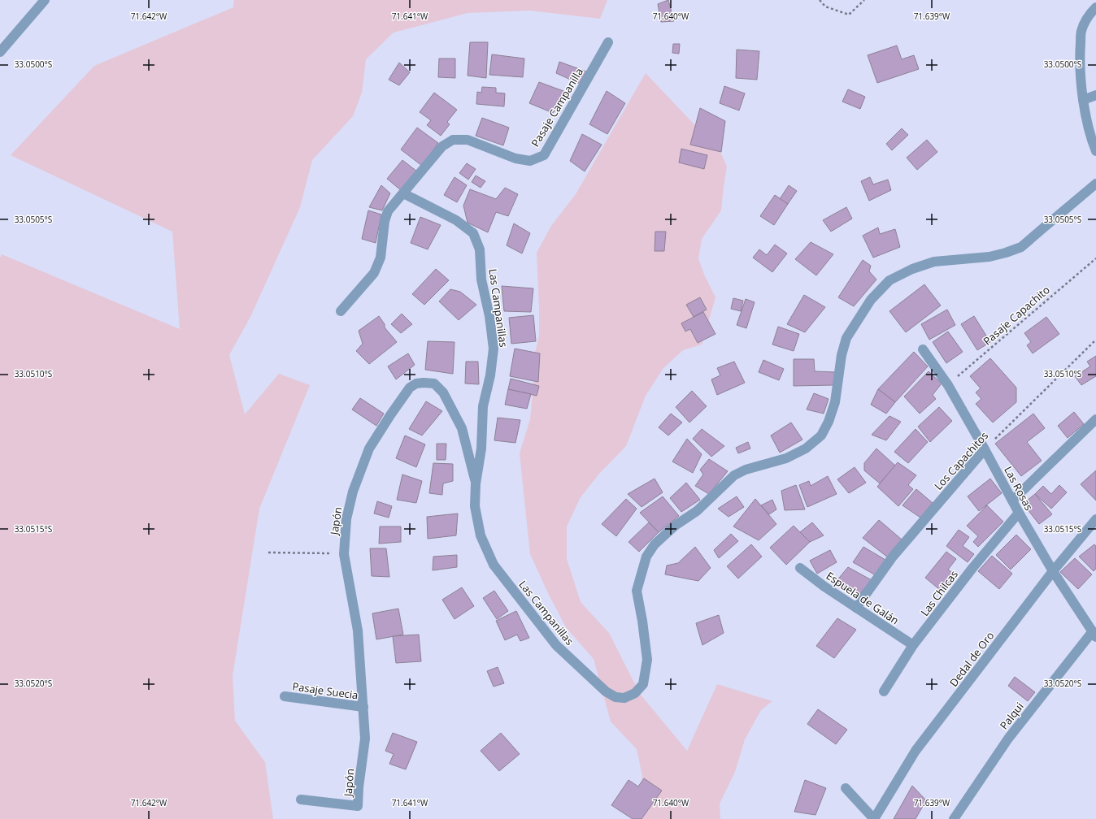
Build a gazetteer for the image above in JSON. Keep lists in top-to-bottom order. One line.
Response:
{"streets":{"street":["Pasaje Campanilla","Las Campanillas","Los Capachitos","Las Rosas","Japón","Las Chilcas","Espuela de Galán","Dedal de Oro","Pasaje Suecia","Palqui"],"path":["Pasaje Capachito"]},"crossings":[["Pasaje Campanilla","Las Campanillas"],["Las Campanillas","Japón"],["Pasaje Capachito","Las Rosas"],["Los Capachitos","Las Rosas"],["Los Capachitos","Espuela de Galán"],["Las Rosas","Las Chilcas"],["Las Rosas","Dedal de Oro"],["Las Rosas","Palqui"],["Japón","Pasaje Suecia"],["Las Chilcas","Espuela de Galán"]],"coordinates":["71.642°W","71.641°W","71.640°W","71.639°W","33.0500°S","33.0505°S","33.0510°S","33.0515°S","33.0520°S"]}
